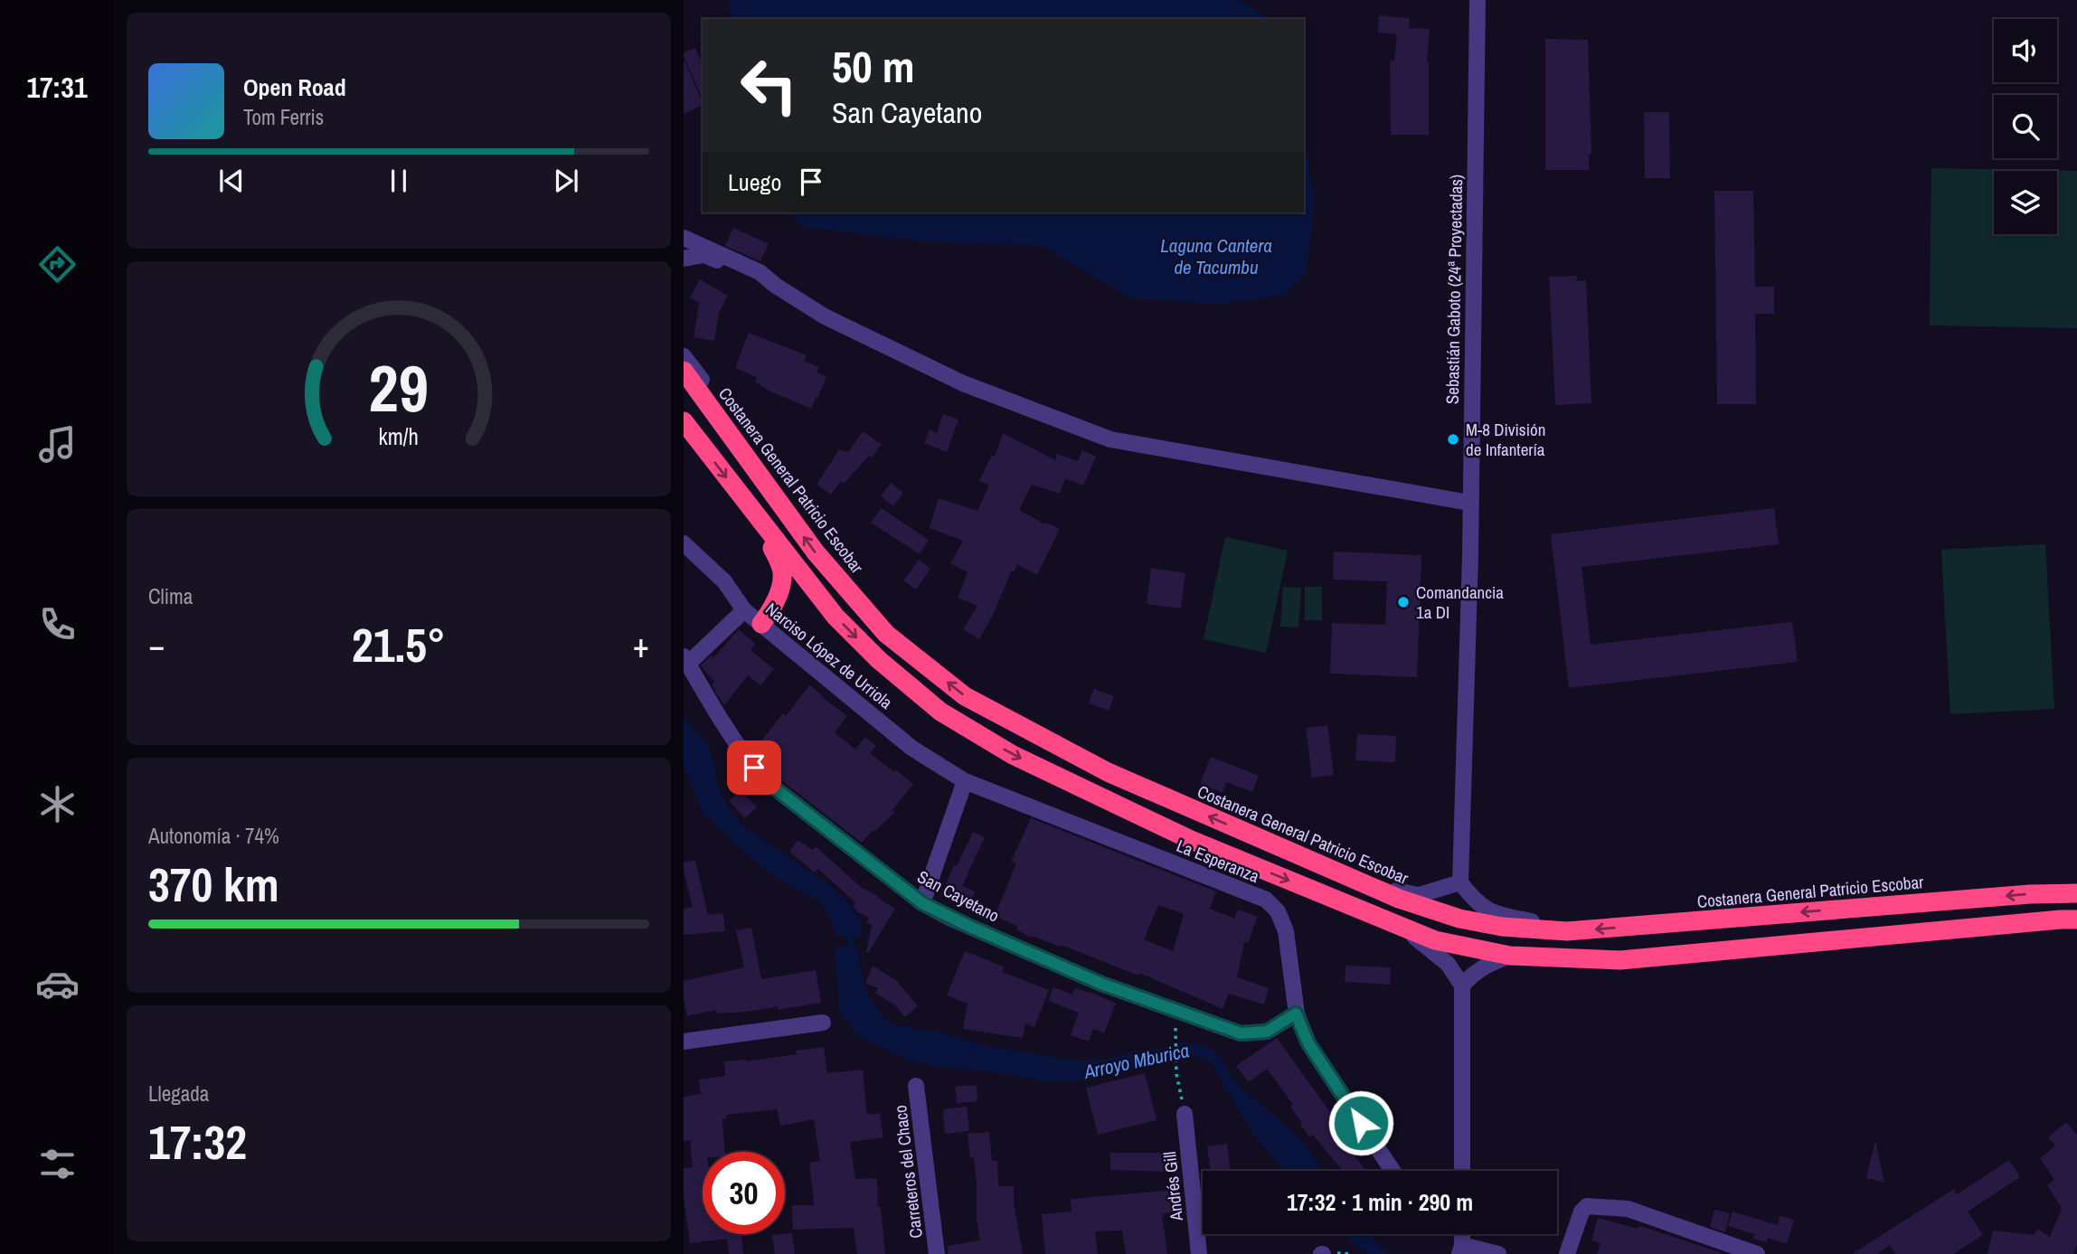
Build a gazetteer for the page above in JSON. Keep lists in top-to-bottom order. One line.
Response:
{"streets":{"highway":["Costanera General Patricio Escobar"],"street":["Sebastián Gaboto (24ª Proyectadas)","Narciso López de Urriola","La Esperanza","San Cayetano","Carreteros del Chaco","Andrés Gill"]},"crossings":[["Narciso López de Urriola","La Esperanza"],["La Esperanza","San Cayetano"]],"water":["Laguna Cantera de Tacumbu","Arroyo Mburica"],"places":["M-8 División de Infantería","Comandancia 1a DI"],"page":{"tabs":"17:31","turn":["50 m","San Cayetano"],"song":["Open Road","Tom Ferris"],"then":"Luego","tile":["Clima",["Autonomía · 74%","370 km"],["Llegada","17:32"]],"heat":["−","21.5°","+"],"limit":"30","trip":"17:32 · 1 min · 290 m","gauge":["29","km/h"]}}
